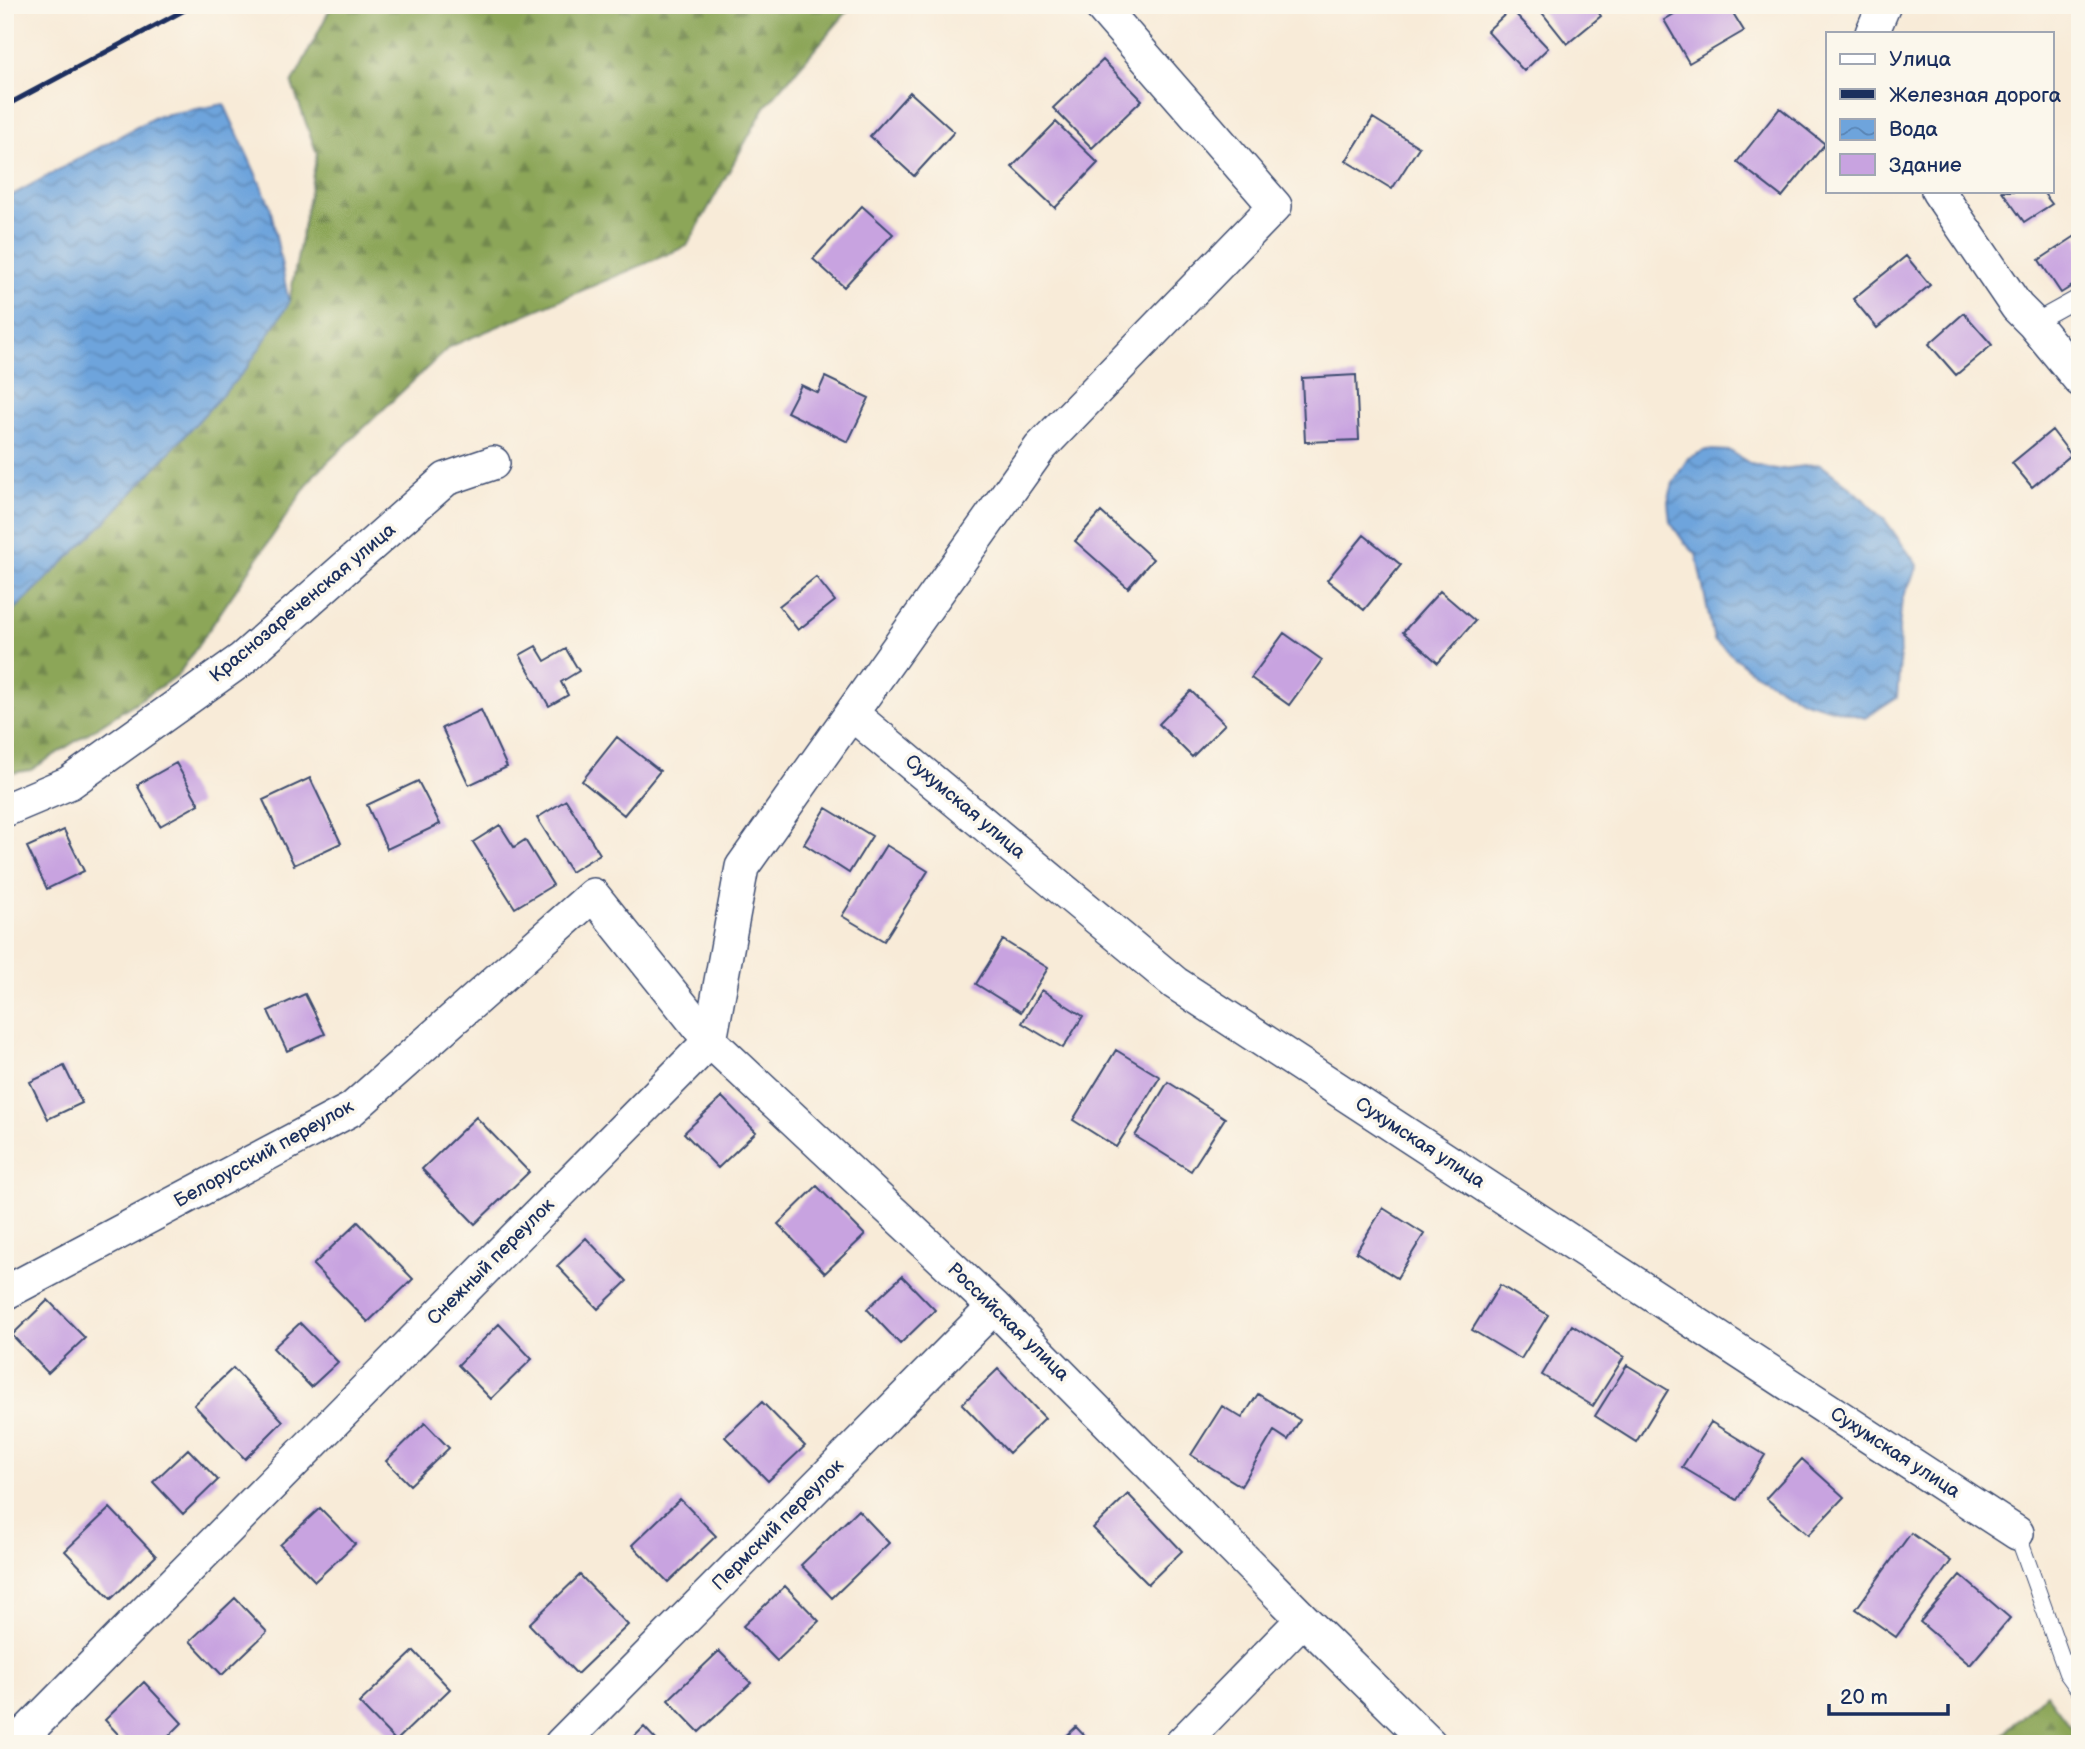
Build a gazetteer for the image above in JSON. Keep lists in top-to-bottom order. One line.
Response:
{"streets":{"street":["Краснозареченская улица","Сухумская улица","Белорусский переулок","Снежный переулок","Российская улица","Пермский переулок"]},"crossings":[["Белорусский переулок","Российская улица"],["Снежный переулок","Российская улица"],["Российская улица","Пермский переулок"]],"legend":["Улица","Железная дорога","Вода","Здание"],"scale_bar":"20 m"}
